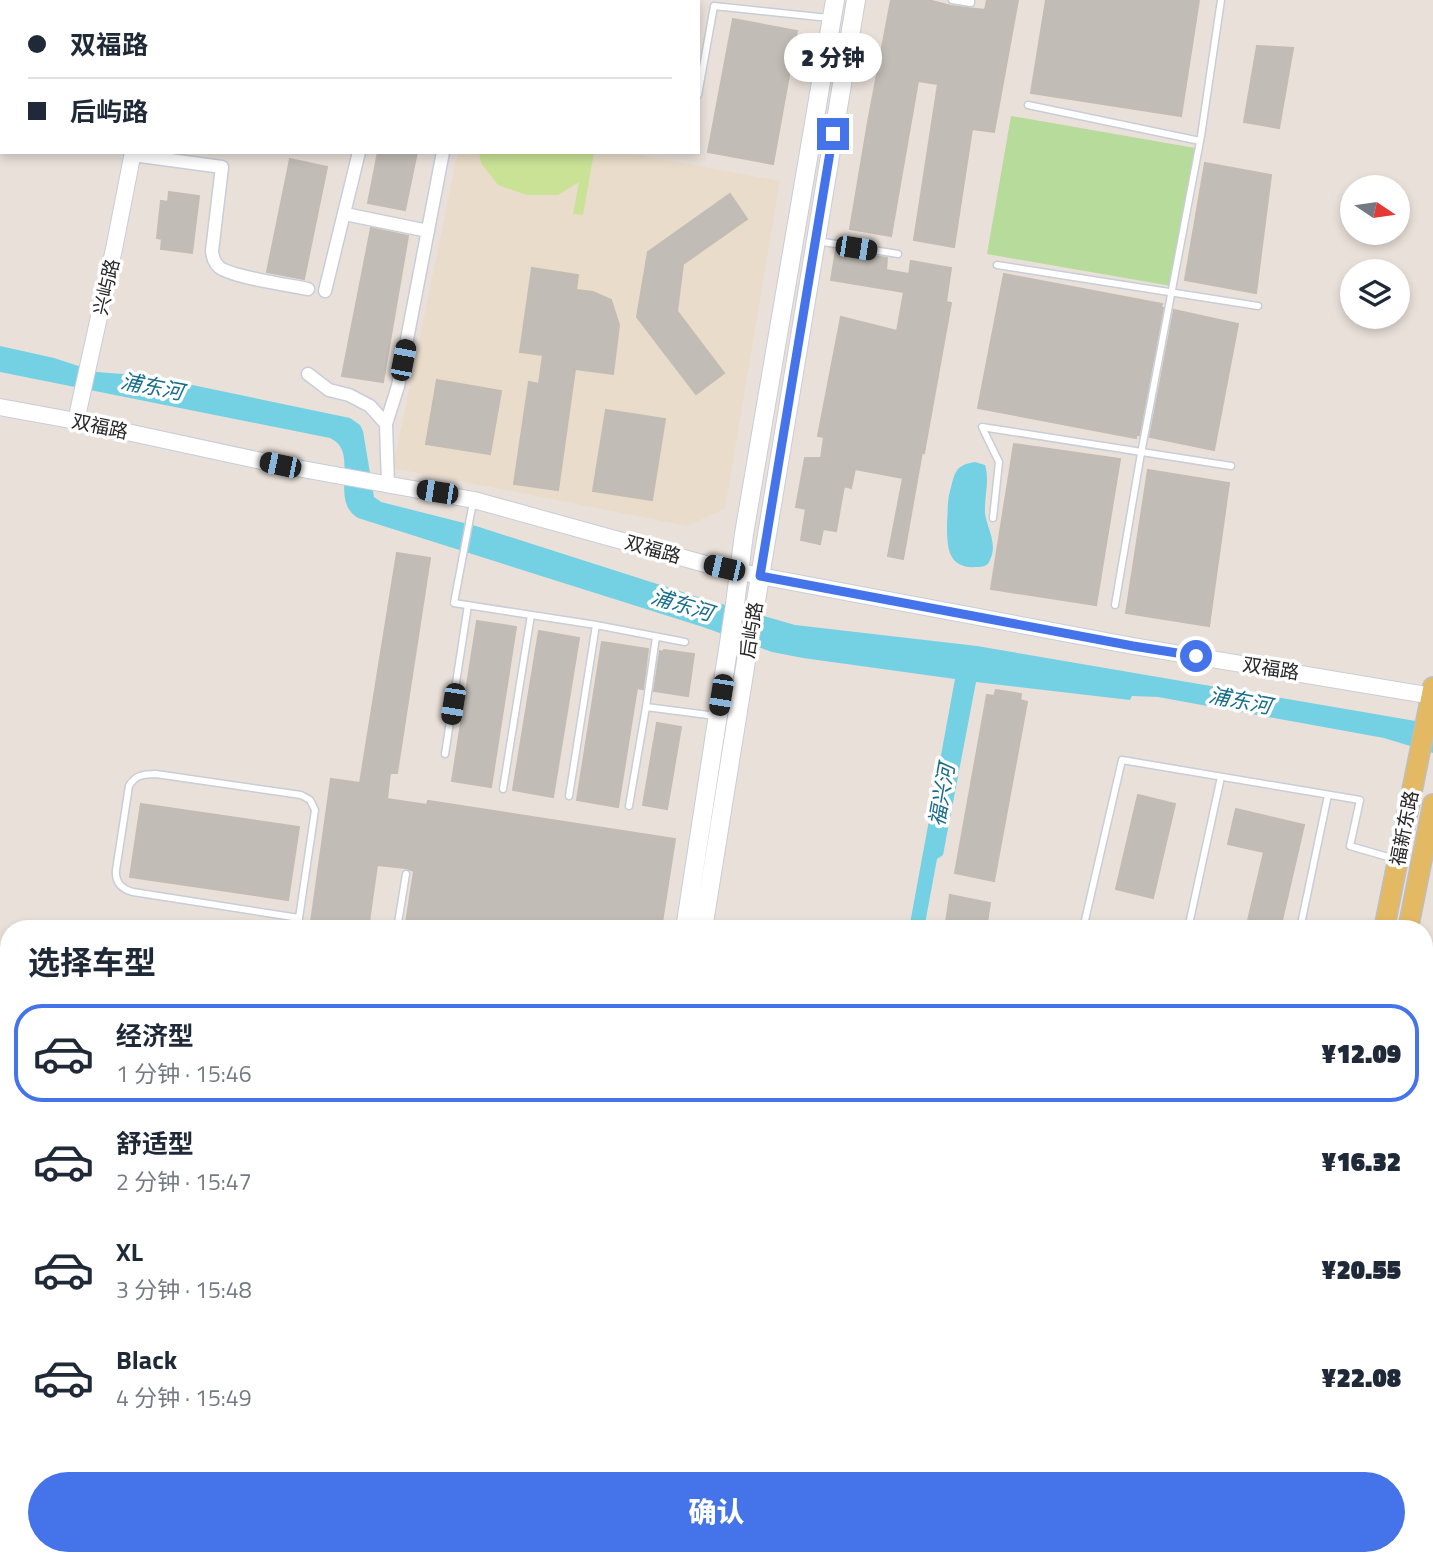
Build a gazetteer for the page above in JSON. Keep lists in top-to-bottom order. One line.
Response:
{"streets":{"main road":["后屿路","福新东路"],"street":["兴屿路","双福路"]},"crossings":[["兴屿路","双福路"],["双福路","后屿路"],["双福路","福新东路"]],"water":["浦东河","福兴河"],"north":"right","page":{"banner":["双福路","后屿路"],"bubble":"2 分钟","heading":"选择车型","list":[{"name":"经济型","note":"1 分钟 · 15:46","value":"¥12.09"},{"name":"舒适型","note":"2 分钟 · 15:47","value":"¥16.32"},{"name":"XL","note":"3 分钟 · 15:48","value":"¥20.55"},{"name":"Black","note":"4 分钟 · 15:49","value":"¥22.08"}],"buttons":"确认"}}
